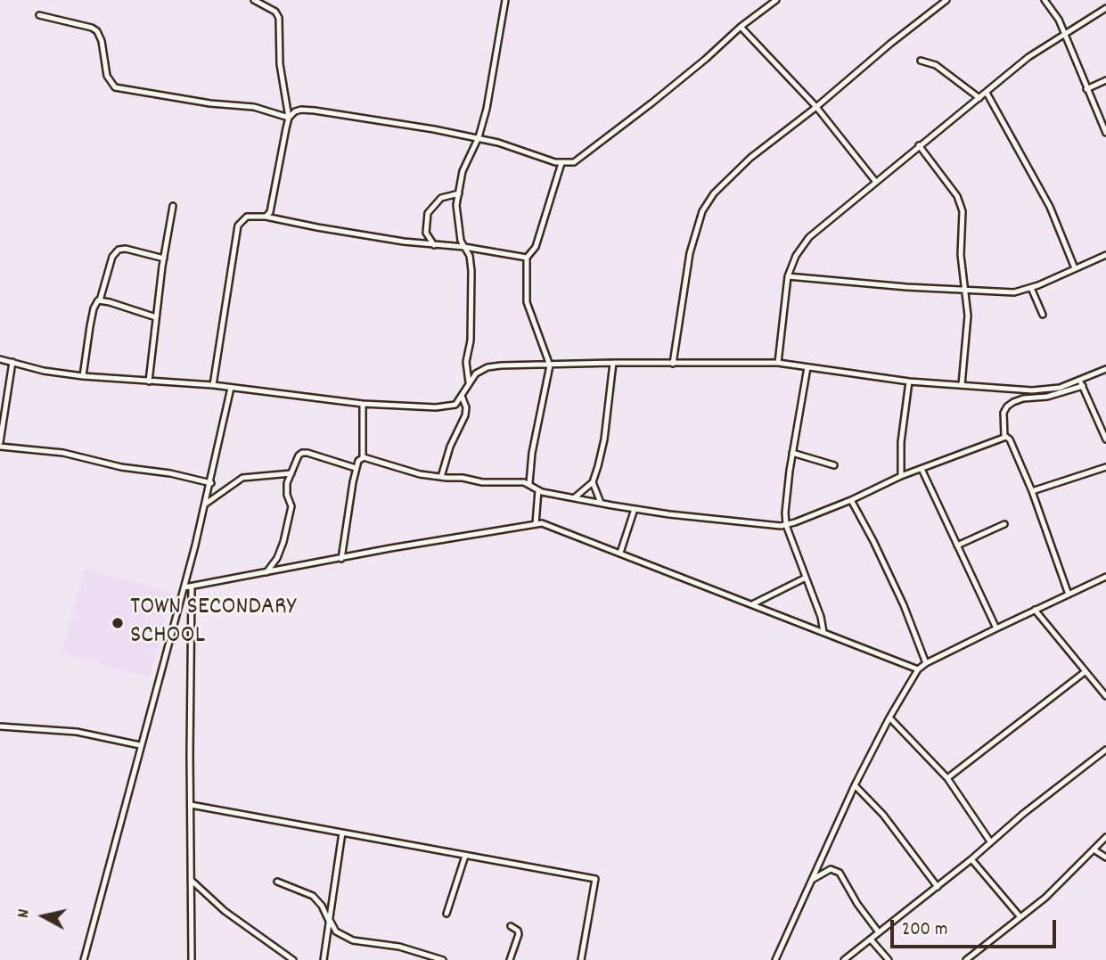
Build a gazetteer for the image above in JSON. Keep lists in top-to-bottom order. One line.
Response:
{"places":["TOWN SECONDARY SCHOOL"],"scale_bar":"200 m","north":"left"}
